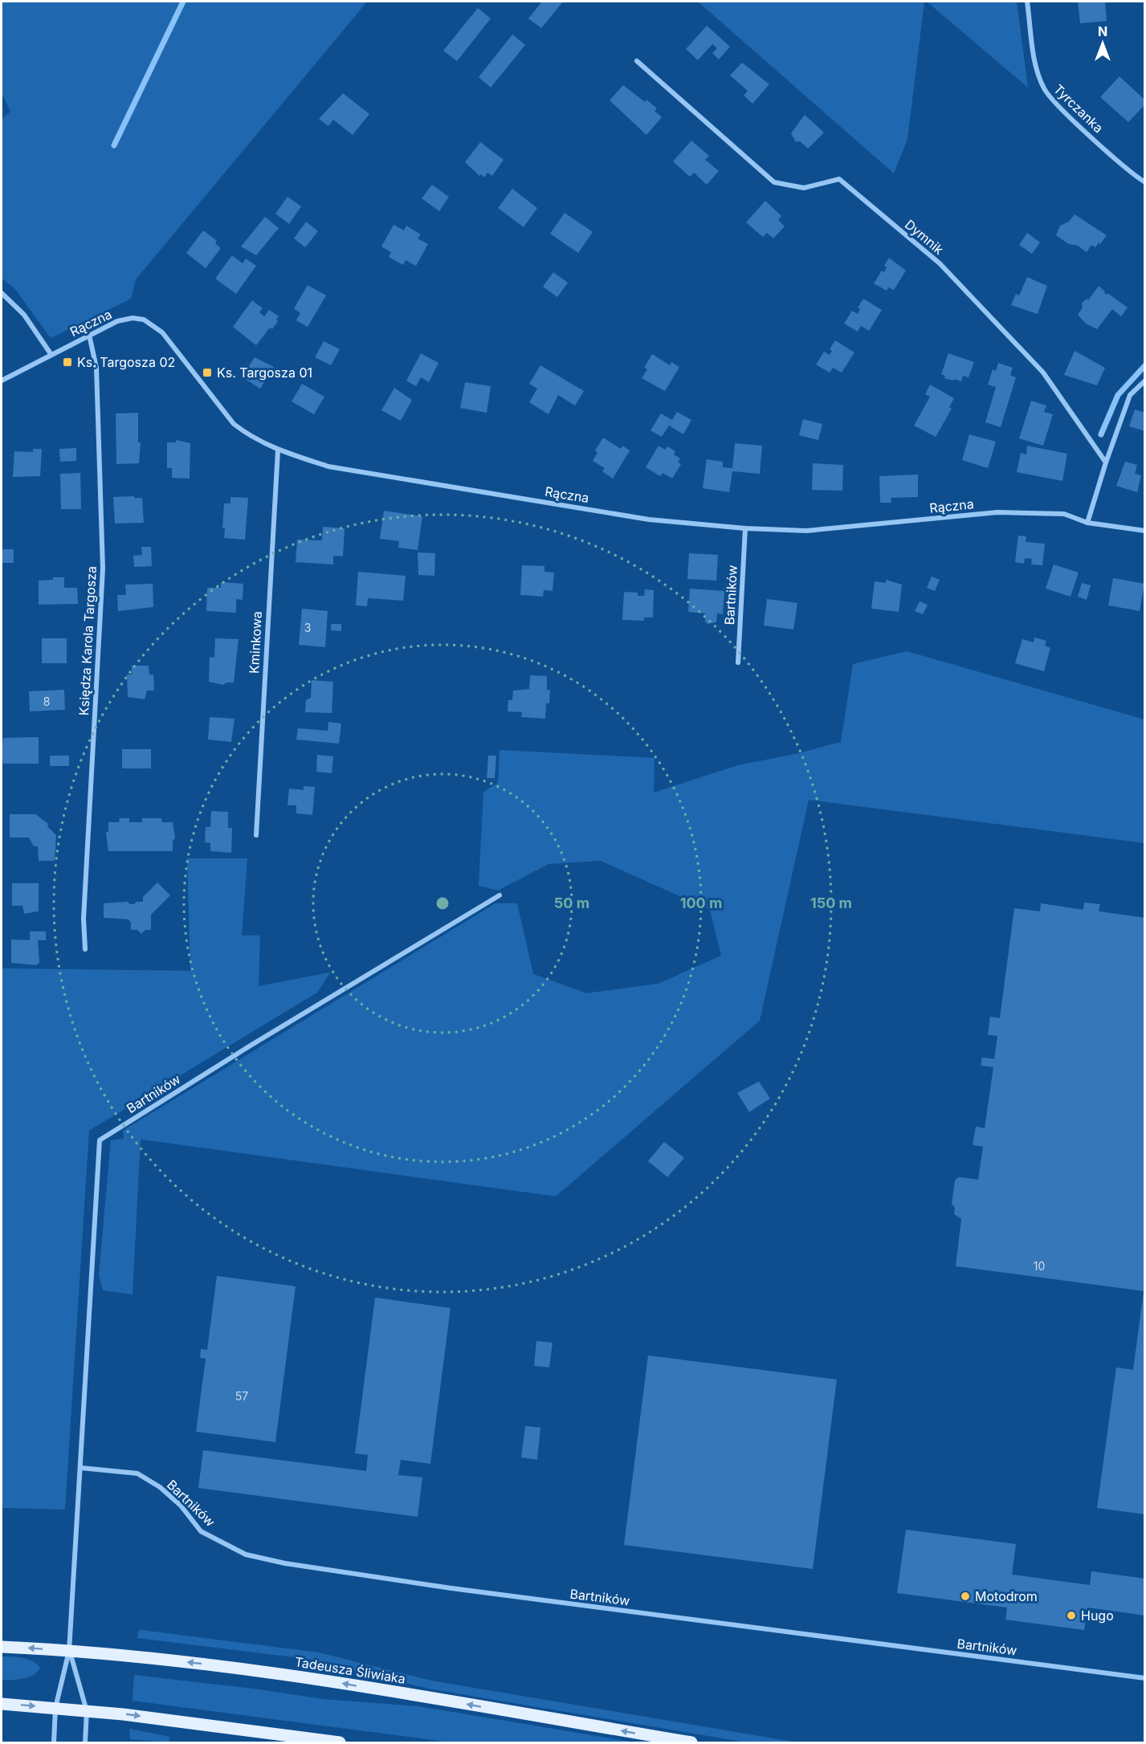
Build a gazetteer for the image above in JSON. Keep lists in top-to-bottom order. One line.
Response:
{"streets":{"main road":["Tadeusza Śliwiaka"],"street":["Tyrczanka","Dymnik","Rączna","Bartników","Księdza Karola Targosza","Kminkowa"]},"crossings":[["Rączna","Bartników"],["Rączna","Księdza Karola Targosza"],["Rączna","Kminkowa"],["Bartników","Tadeusza Śliwiaka"]],"places":{"transit":["Ks. Targosza 02","Ks. Targosza 01"],"other":["Motodrom","Hugo"]},"house_numbers":["3","8","10","57"],"north":"top","rings":["50 m","100 m","150 m"]}
